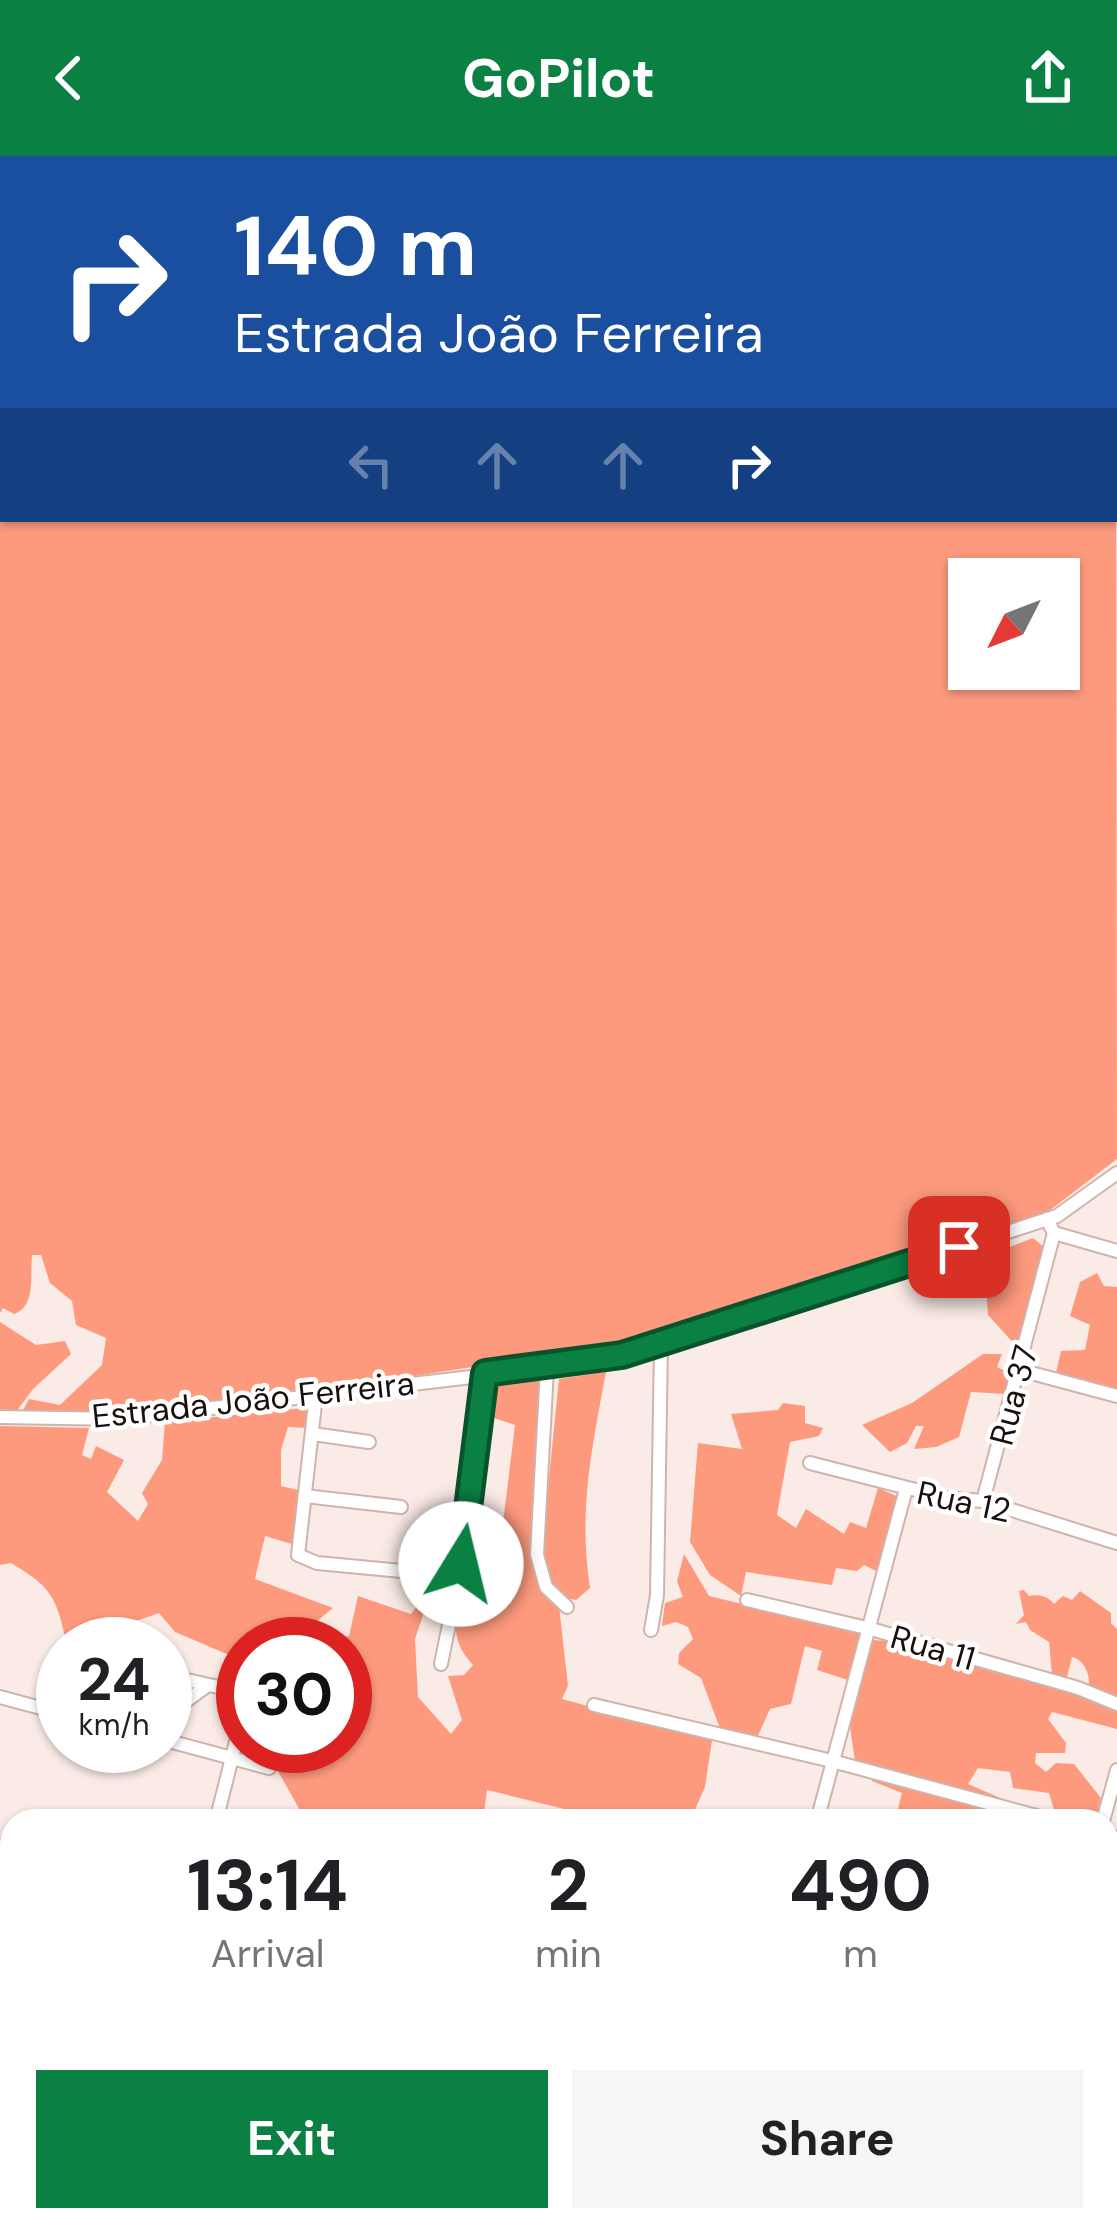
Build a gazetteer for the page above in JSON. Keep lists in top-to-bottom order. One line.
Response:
{"streets":{"street":["Rua 37","Estrada João Ferreira","Rua 12","Rua 11"]},"crossings":[["Rua 37","Estrada João Ferreira"],["Rua 37","Rua 12"]],"north":"bottom left","page":{"header":"GoPilot","turn":["140 m","Estrada João Ferreira"],"speed":"24 km/h","limit":"30","eta":["13:14","Arrival","2","min","490","m"],"buttons":["Exit","Share"]}}
